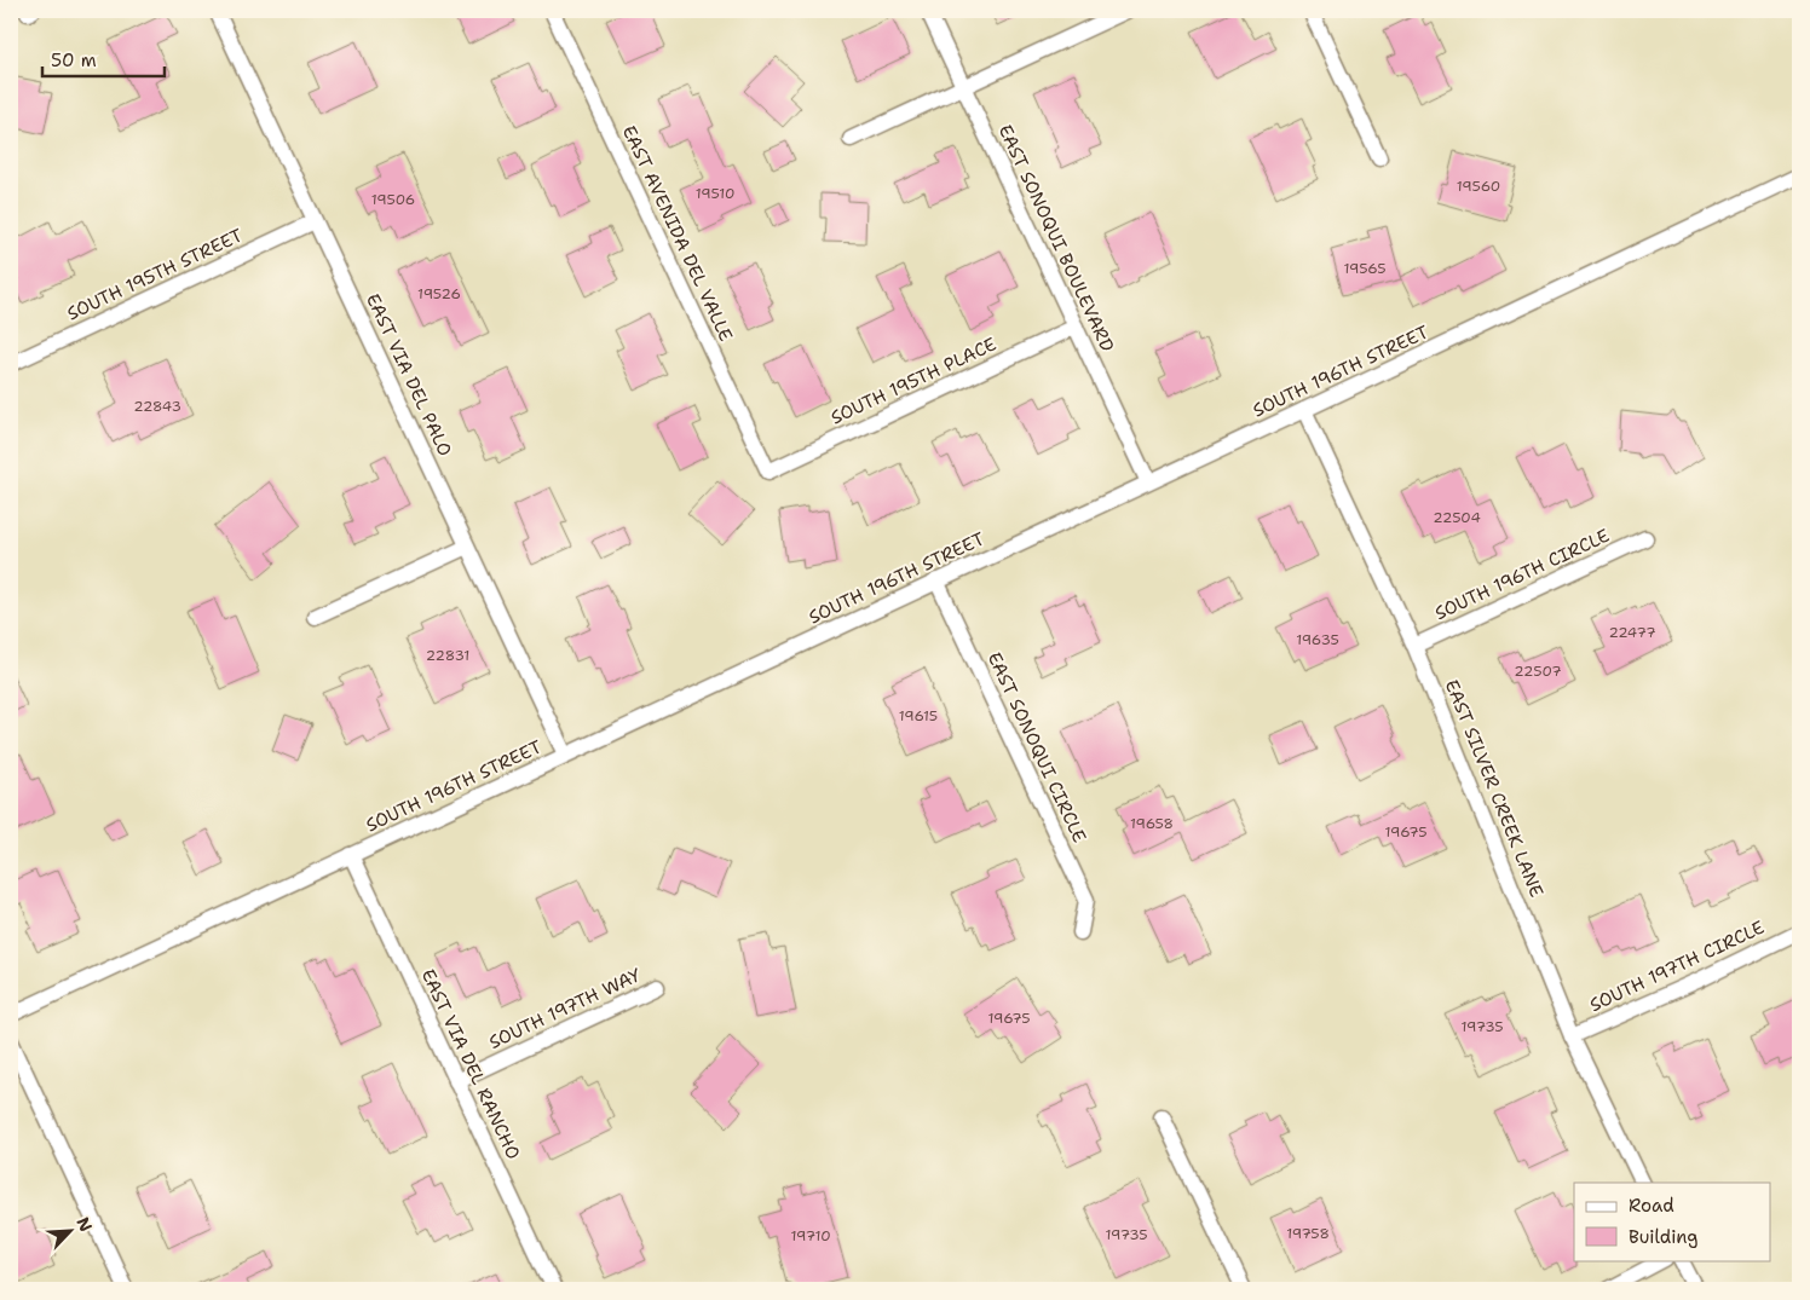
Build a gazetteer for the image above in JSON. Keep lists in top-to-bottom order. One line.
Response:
{"streets":{"street":["EAST AVENIDA DEL VALLE","EAST SONOQUI BOULEVARD","SOUTH 195TH STREET","SOUTH 196TH STREET","EAST VIA DEL PALO","SOUTH 195TH PLACE","SOUTH 196TH CIRCLE","EAST SONOQUI CIRCLE","EAST SILVER CREEK LANE","SOUTH 197TH CIRCLE","SOUTH 197TH WAY","EAST VIA DEL RANCHO"]},"crossings":[["EAST AVENIDA DEL VALLE","SOUTH 195TH PLACE"],["EAST SONOQUI BOULEVARD","SOUTH 196TH STREET"],["EAST SONOQUI BOULEVARD","SOUTH 195TH PLACE"],["SOUTH 195TH STREET","EAST VIA DEL PALO"],["SOUTH 196TH STREET","EAST VIA DEL PALO"],["SOUTH 196TH STREET","EAST SONOQUI CIRCLE"],["SOUTH 196TH STREET","EAST SILVER CREEK LANE"],["SOUTH 196TH STREET","EAST VIA DEL RANCHO"],["SOUTH 196TH CIRCLE","EAST SILVER CREEK LANE"],["EAST SILVER CREEK LANE","SOUTH 197TH CIRCLE"],["SOUTH 197TH WAY","EAST VIA DEL RANCHO"]],"house_numbers":["19560","19510","19506","19565","19526","22843","22504","22477","19635","22831","22507","19615","19658","19675","19675","19735","19758","19735","19710"],"legend":["Road","Building"],"scale_bar":"50 m","north":"top right"}
